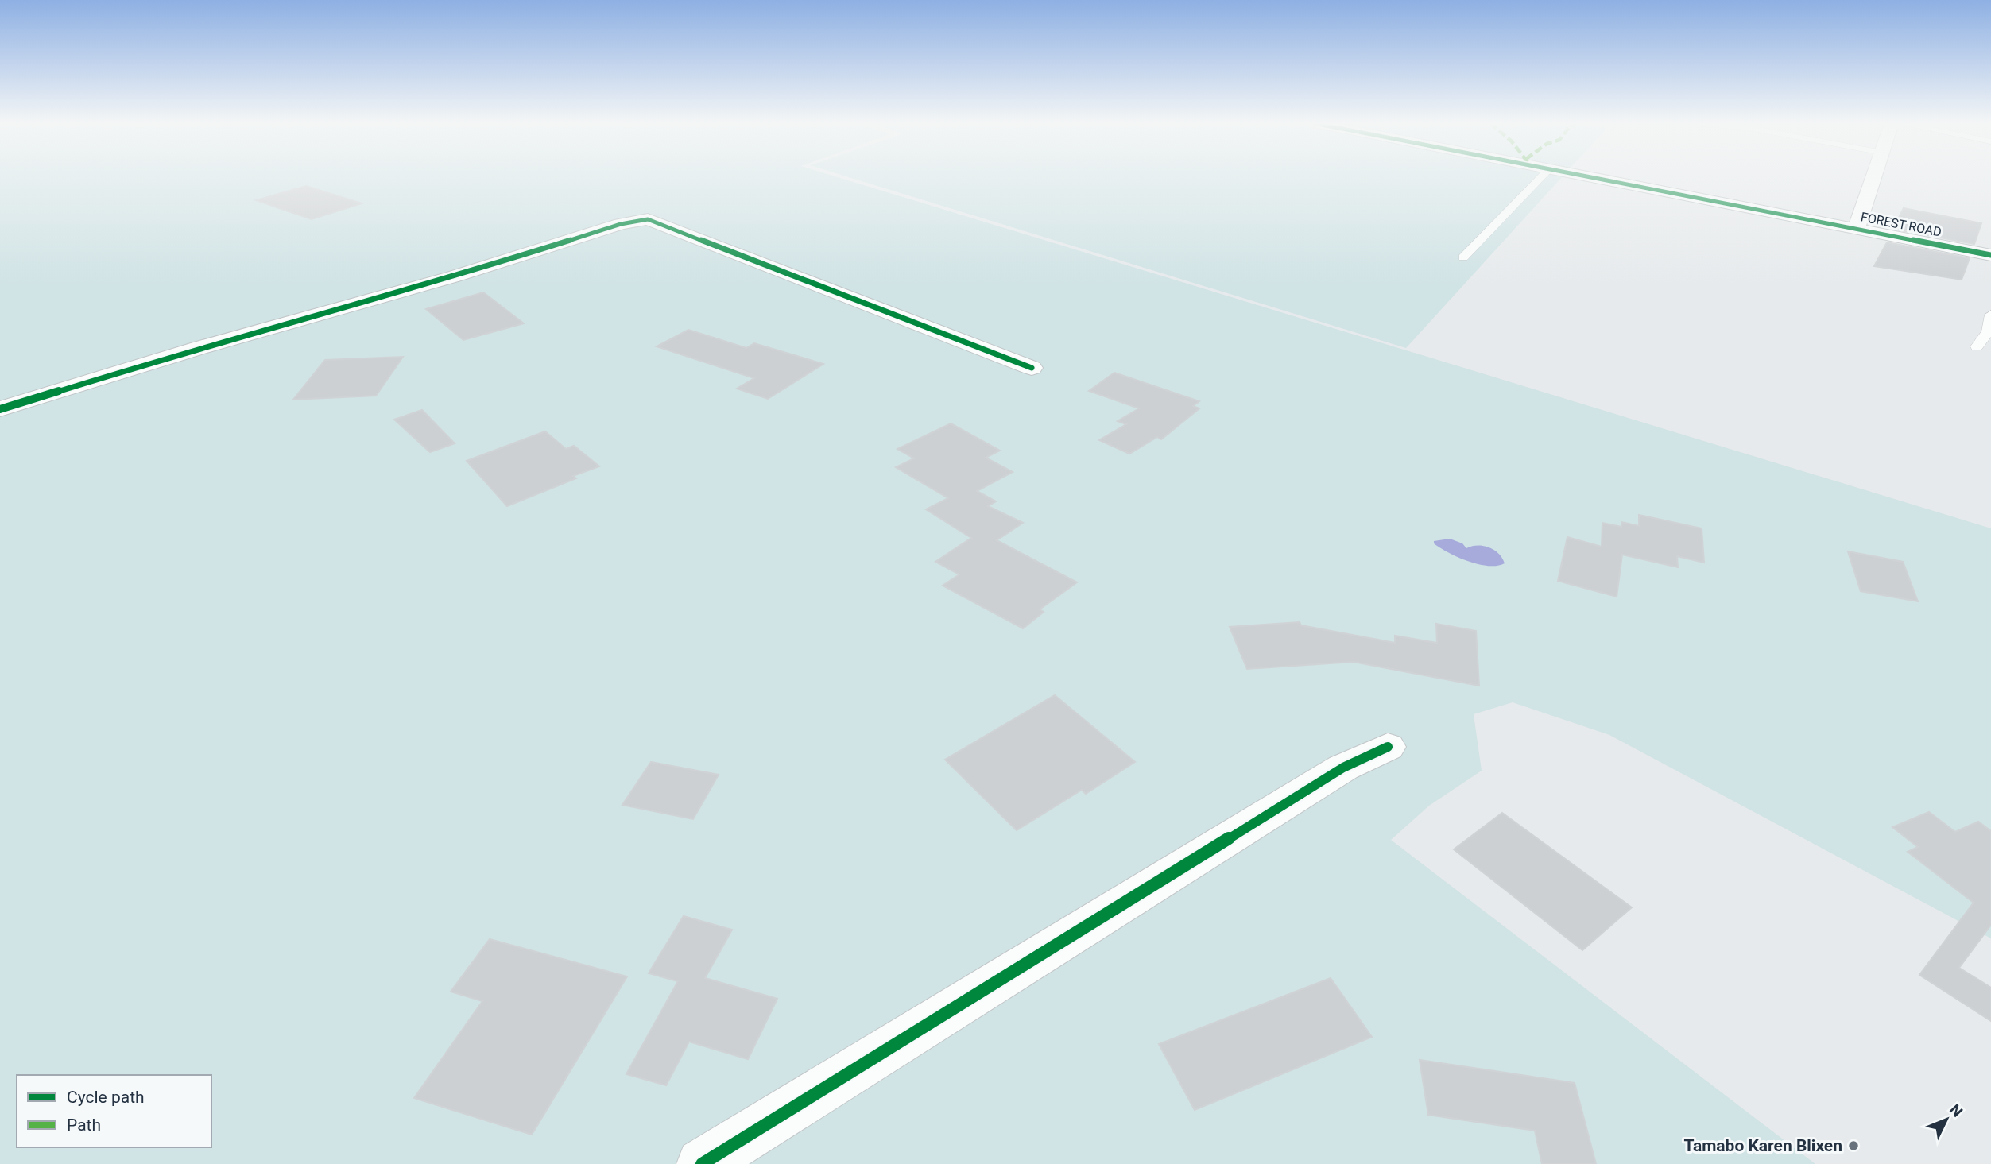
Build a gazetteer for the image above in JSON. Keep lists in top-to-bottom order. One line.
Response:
{"streets":{"street":["FOREST ROAD"]},"places":["Tamabo Karen Blixen"],"legend":["Cycle path","Path"],"north":"top right"}
